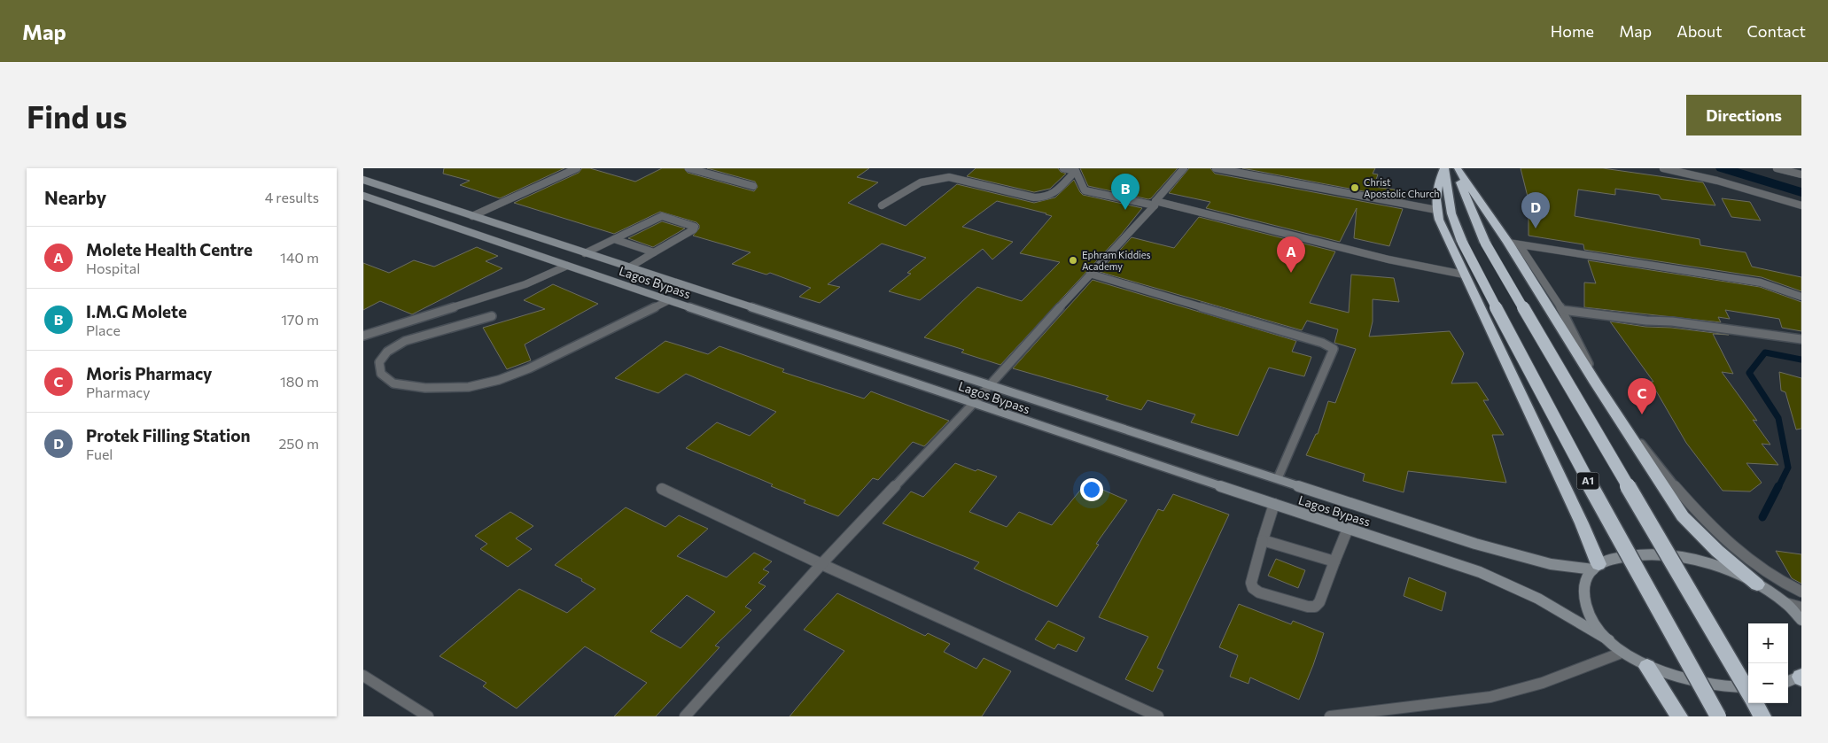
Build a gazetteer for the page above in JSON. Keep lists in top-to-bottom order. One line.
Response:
{"streets":{"highway":["A1"],"main road":["Lagos Bypass"]},"places":["Christ Apostolic Church","Ephram Kiddies Academy"],"page":{"header":"Map","nav":["Home","Map","About","Contact"],"buttons":"Directions","title":"Find us","heading":["Nearby","4 results"],"pins":["B","D","A","C"],"list":[{"mark":"A","name":"Molete Health Centre","note":"Hospital","value":"140 m"},{"mark":"B","name":"I.M.G Molete","note":"Place","value":"170 m"},{"mark":"C","name":"Moris Pharmacy","note":"Pharmacy","value":"180 m"},{"mark":"D","name":"Protek Filling Station","note":"Fuel","value":"250 m"}],"map_buttons":["+","−"]}}
